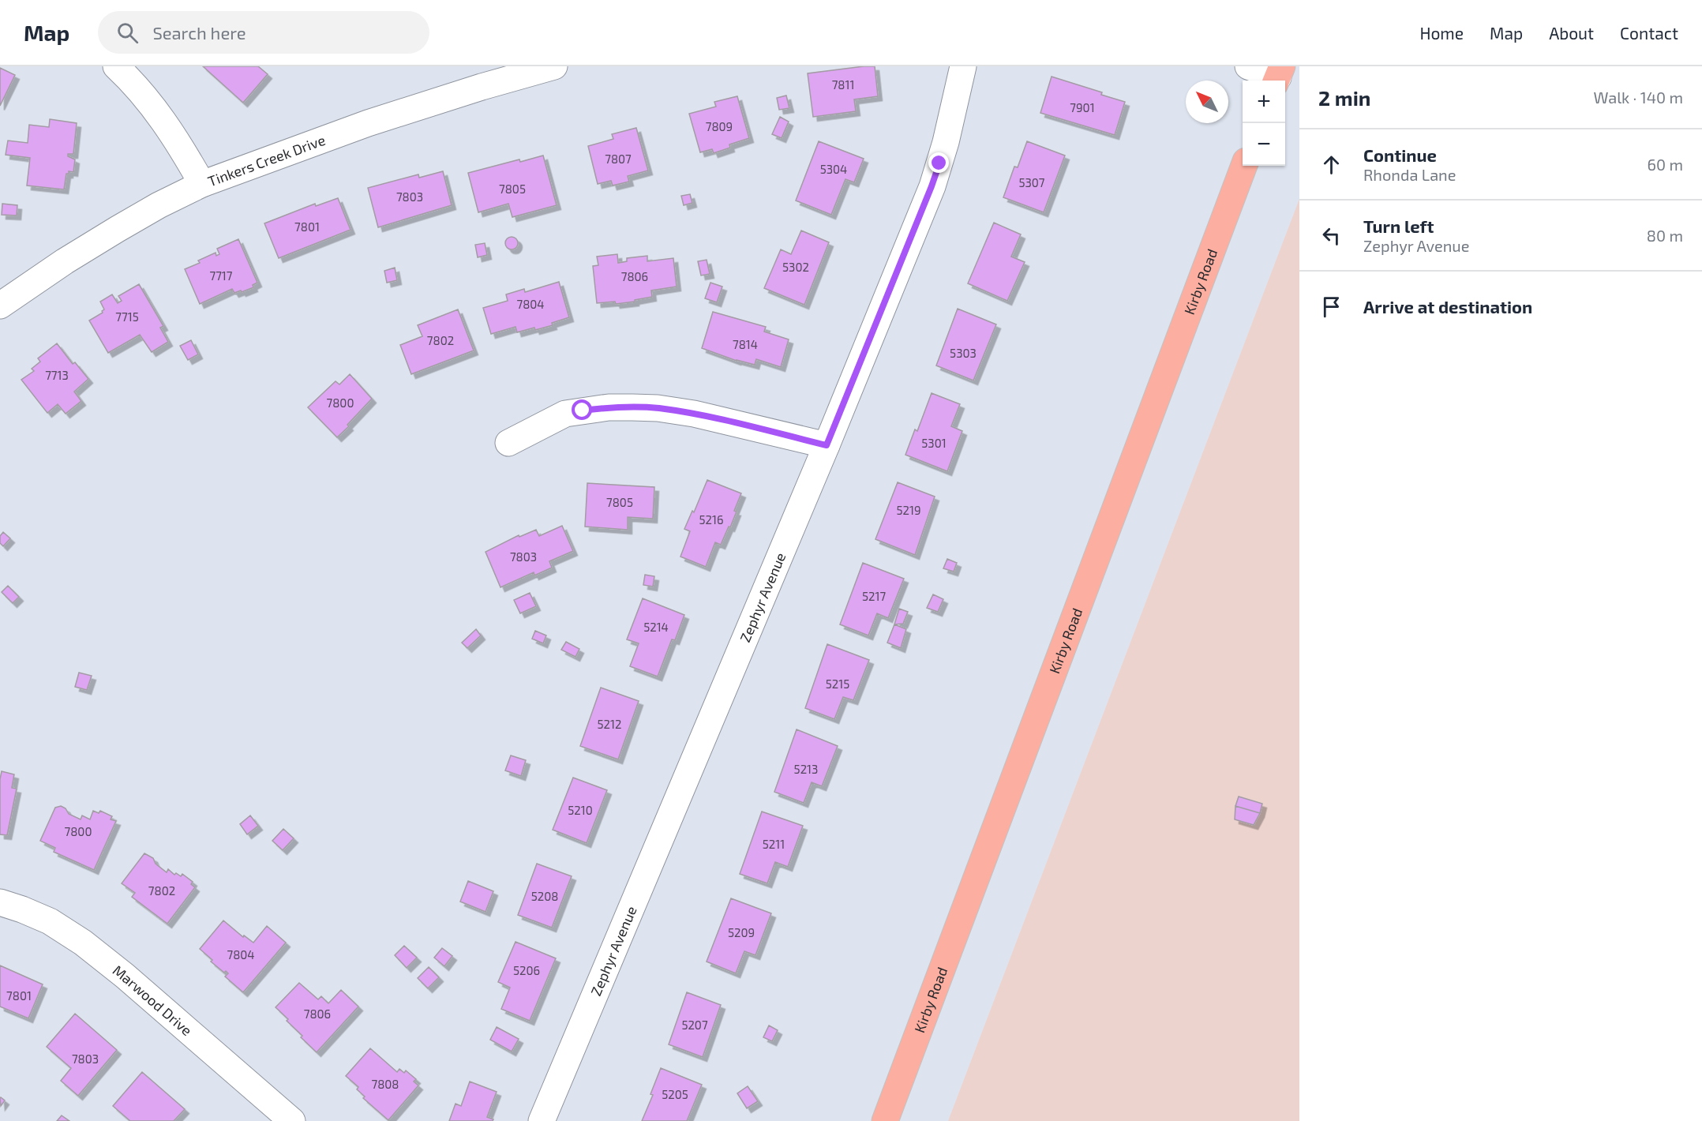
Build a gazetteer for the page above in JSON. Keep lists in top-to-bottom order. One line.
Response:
{"streets":{"main road":["Kirby Road"],"street":["Tinkers Creek Drive","Zephyr Avenue","Marwood Drive"]},"house_numbers":["7811","7901","7809","7807","5304","5307","7805","7803","7801","5302","7717","7806","7804","7715","7802","7814","5303","7713","7800","5301","7805","5219","5216","7803","5217","5214","5215","5212","5213","5210","7800","5211","7802","5208","5209","7804","5206","7801","7806","5207","7803","7808","5205"],"north":"top left","page":{"header":"Map","search":"Search here","nav":["Home","Map","About","Contact"],"heading":["2 min","Walk · 140 m"],"map_buttons":["+","−"],"list":[["Continue","Rhonda Lane","60 m"],["Turn left","Zephyr Avenue","80 m"],"Arrive at destination"]}}
